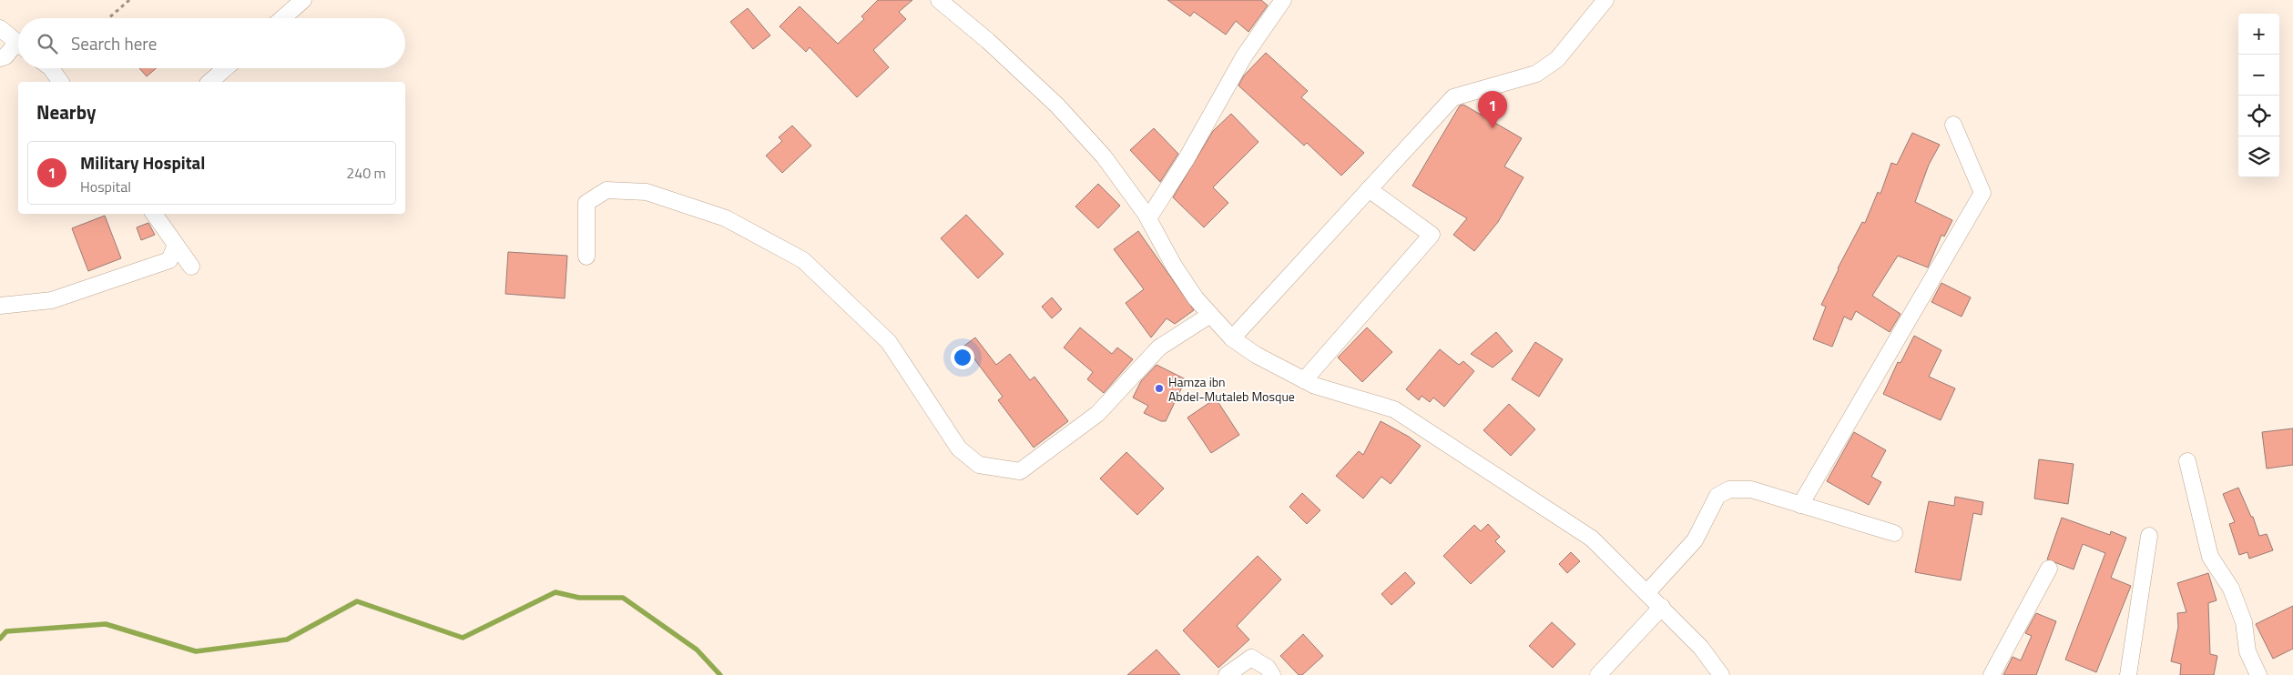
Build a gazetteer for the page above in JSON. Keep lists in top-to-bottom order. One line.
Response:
{"places":["Hamza ibn Abdel-Mutaleb Mosque"],"page":{"map_buttons":["+","−"],"search":"Search here","heading":"Nearby","pins":"1","list":[{"mark":"1","name":"Military Hospital","note":"Hospital","value":"240 m"}]}}
